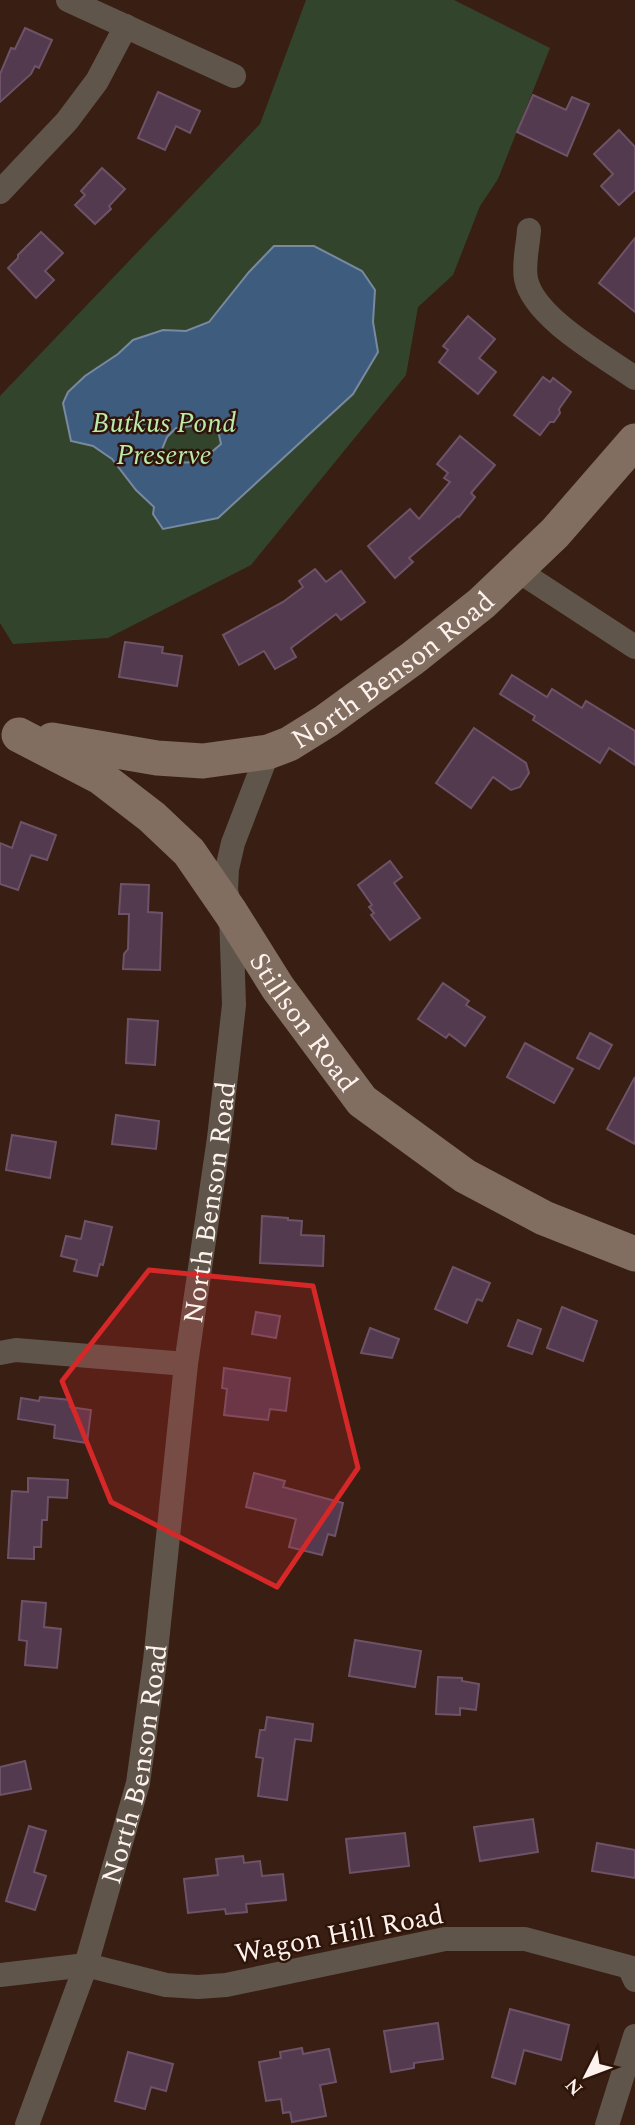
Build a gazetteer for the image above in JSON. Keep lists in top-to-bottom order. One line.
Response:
{"streets":{"street":["North Benson Road","Stillson Road","Wagon Hill Road"]},"crossings":[["North Benson Road","Stillson Road"],["North Benson Road","Wagon Hill Road"]],"parks":["Butkus Pond Preserve"],"north":"bottom left"}
